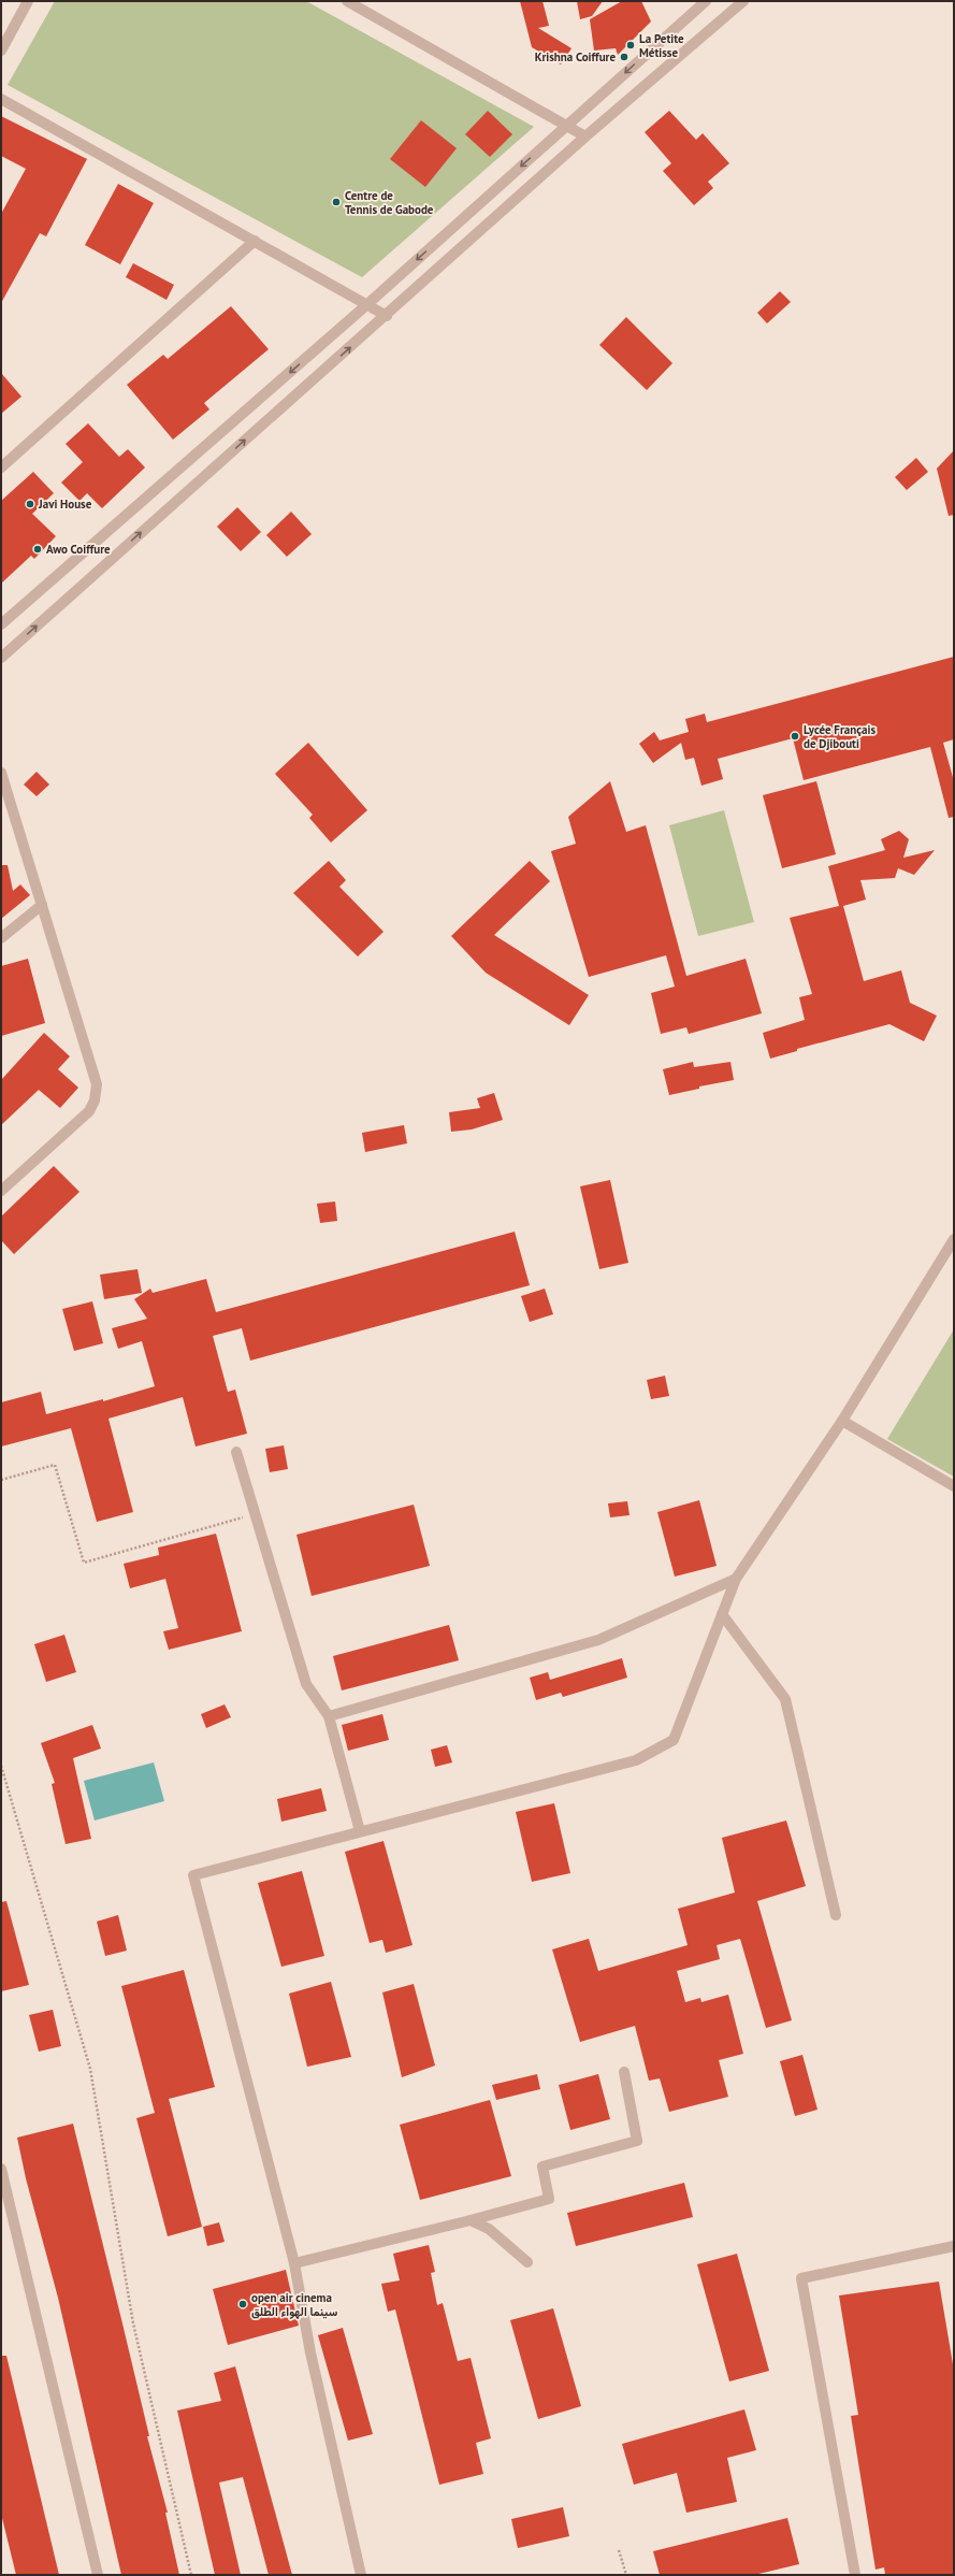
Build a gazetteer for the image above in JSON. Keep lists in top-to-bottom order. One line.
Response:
{"places":["La Petite Métisse","Krishna Coiffure","Centre de Tennis de Gabode","Javi House","Awo Coiffure","Lycée Français de Djibouti","open air cinema سينما الهواء الطلق"]}
